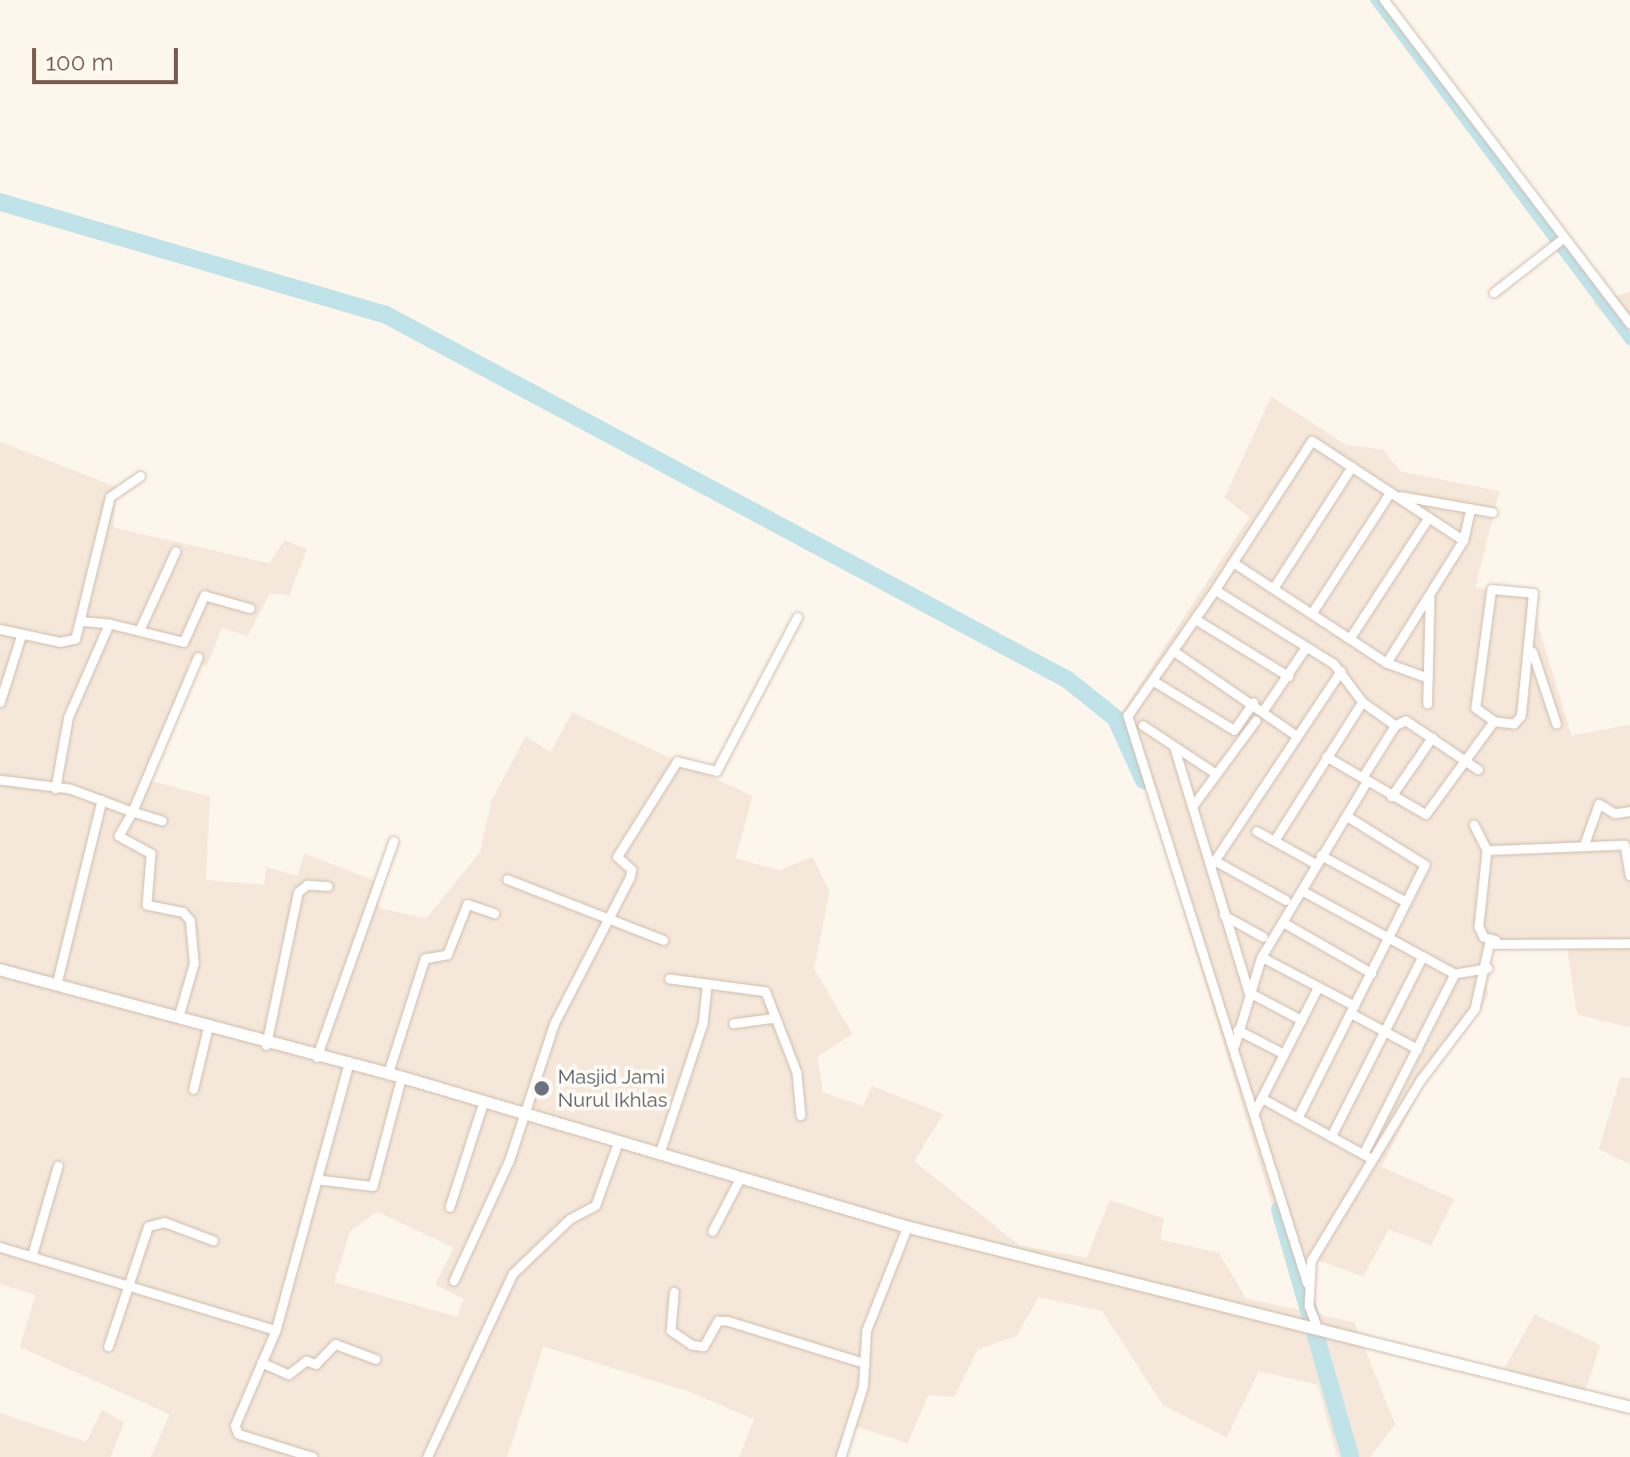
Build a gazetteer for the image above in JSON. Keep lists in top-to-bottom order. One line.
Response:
{"places":["Masjid Jami Nurul Ikhlas"],"scale_bar":"100 m"}
